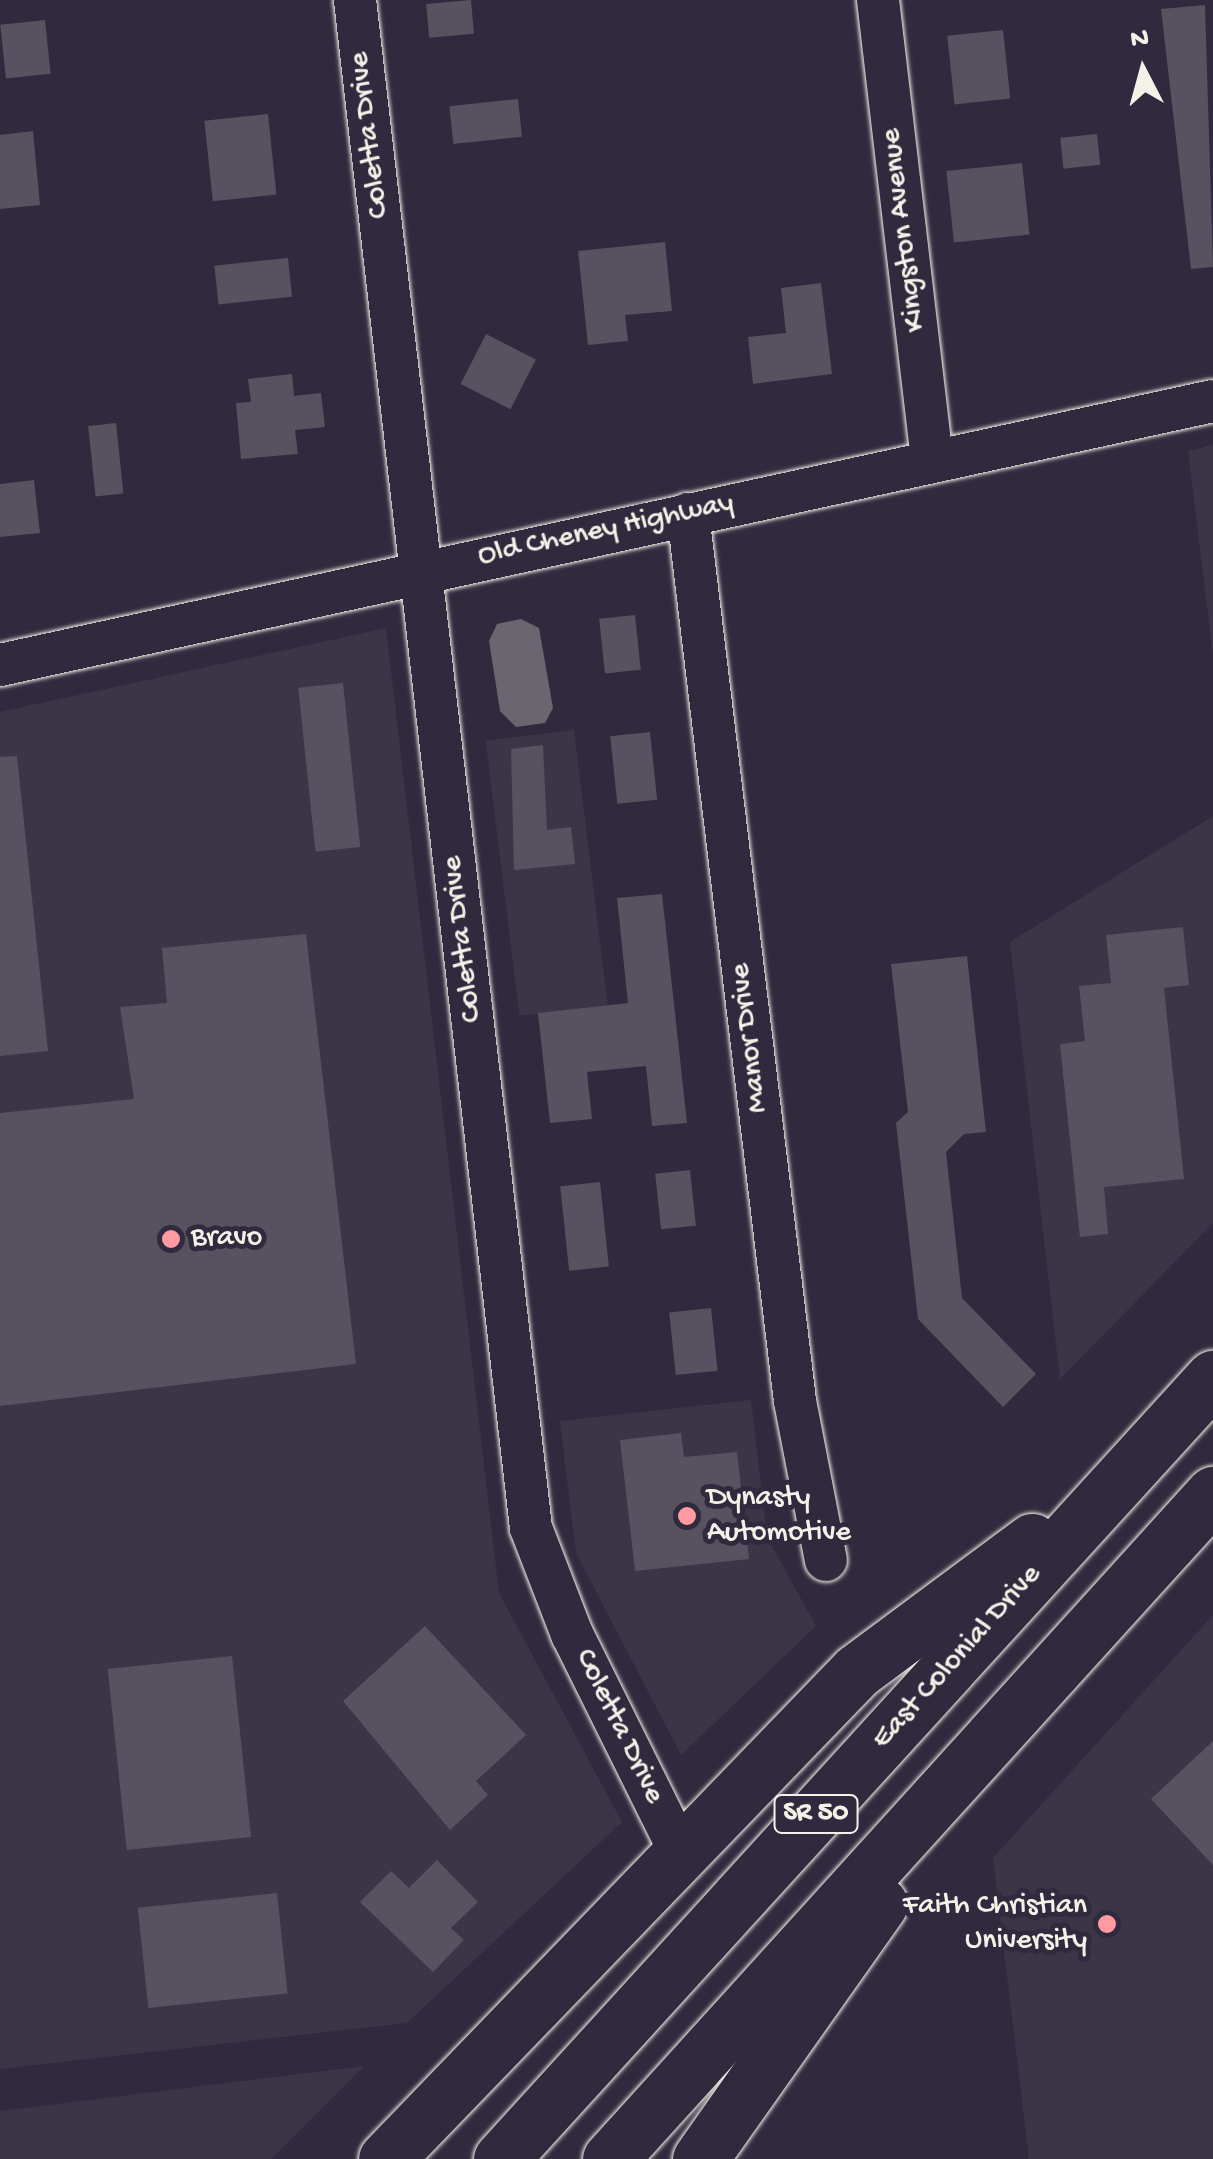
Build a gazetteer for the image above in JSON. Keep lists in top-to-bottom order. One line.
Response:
{"streets":{"highway":["East Colonial Drive","SR 50"],"street":["Coletta Drive","Kingston Avenue","Old Cheney Highway","Manor Drive"]},"crossings":[["Coletta Drive","Old Cheney Highway"],["Kingston Avenue","Old Cheney Highway"],["Old Cheney Highway","Manor Drive"]],"places":["Bravo","Dynasty Automotive","Faith Christian University"],"north":"top"}
